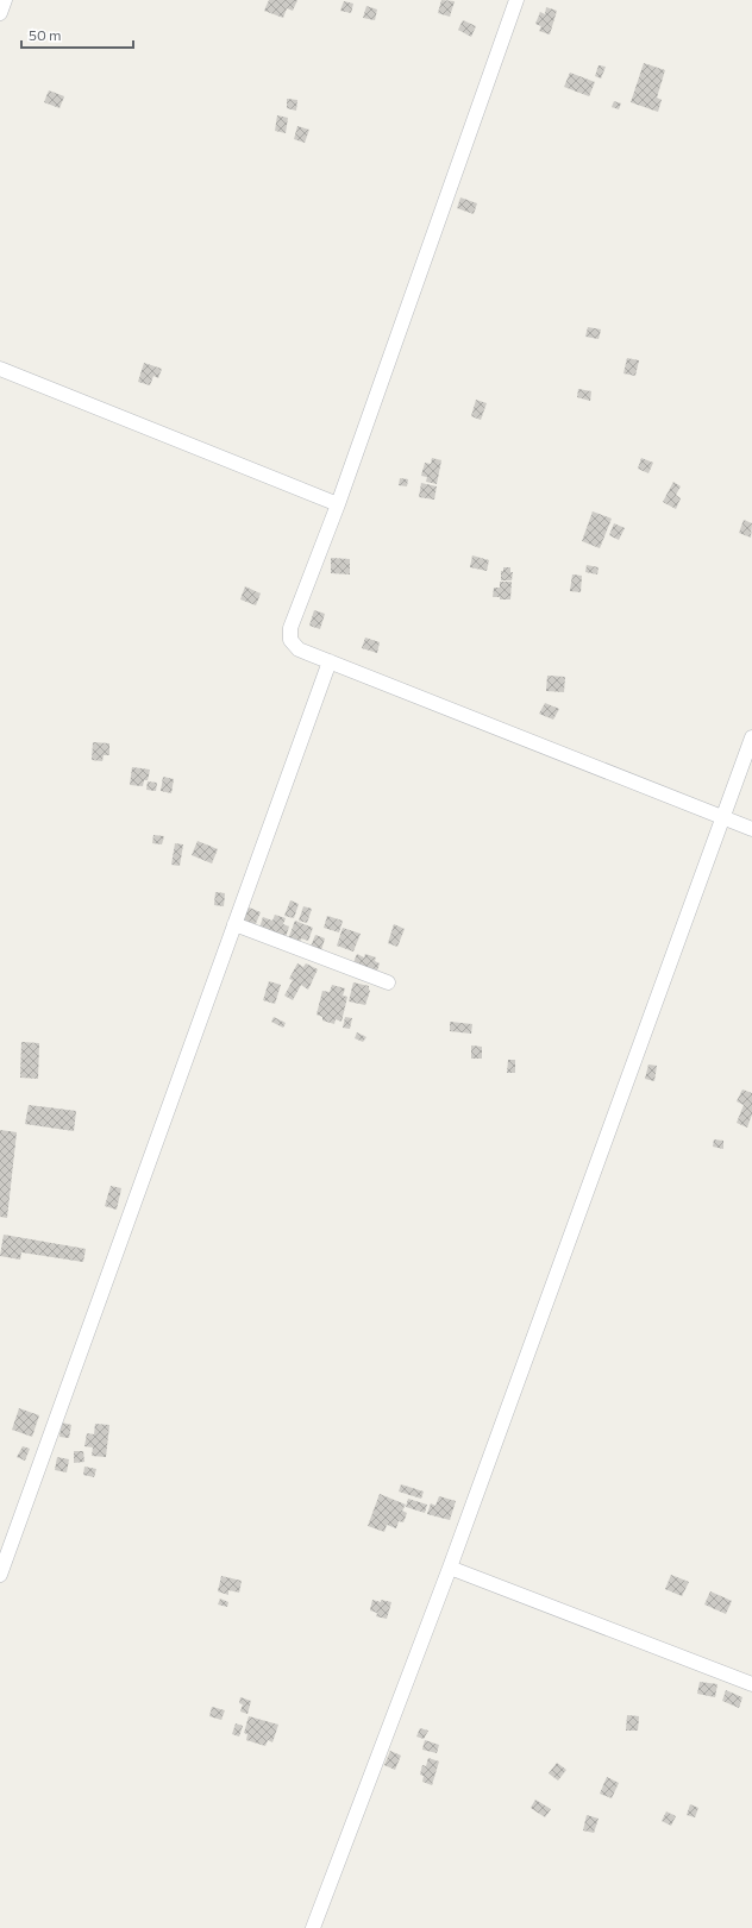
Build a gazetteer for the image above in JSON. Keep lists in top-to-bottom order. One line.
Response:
{"scale_bar":"50 m"}
